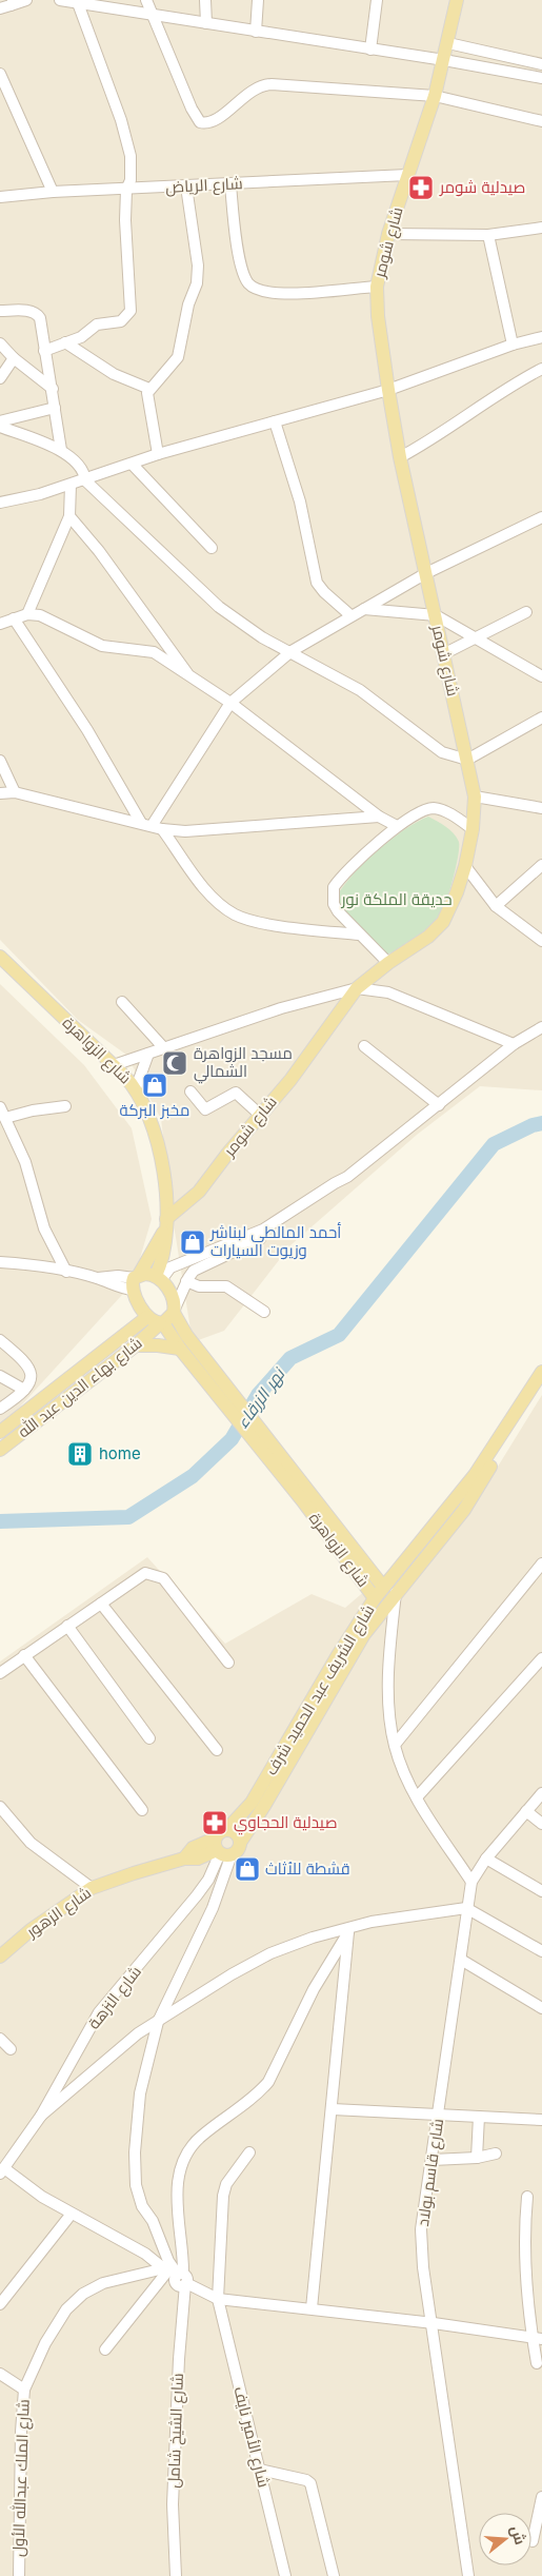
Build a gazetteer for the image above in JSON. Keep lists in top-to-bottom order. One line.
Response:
{"streets":{"main road":["شارع شومر","شارع الزواهرة","شارع بهاء الدين عبد الله","شارع الشريف عبد الحميد شرف","شارع الزهور"],"street":["شارع الرياض","شارع النزهة","شارع قاسم بولاد","شارع الشيخ شامل","شارع الأمير نايف","شارع الملك عبدالله الأول"]},"crossings":[["شارع الرياض","شارع شومر"],["شارع شومر","شارع الزواهرة"],["شارع الزواهرة","شارع الشريف عبد الحميد شرف"],["شارع الشريف عبد الحميد شرف","شارع الزهور"],["شارع الشريف عبد الحميد شرف","شارع النزهة"],["شارع الزهور","شارع النزهة"],["شارع الشيخ شامل","شارع الملك عبدالله الأول"]],"water":["نهر الزرقاء"],"parks":["حديقة الملكة نور"],"places":{"pharmacy":["صيدلية شومر","صيدلية الحجاوي"],"mosque":["مسجد الزواهرة الشمالي"],"shop":["مخبز البركة","أحمد المالطي لبناشر وزيوت السيارات","قشطة للأثاث"],"building":["home"]},"north":"right"}
